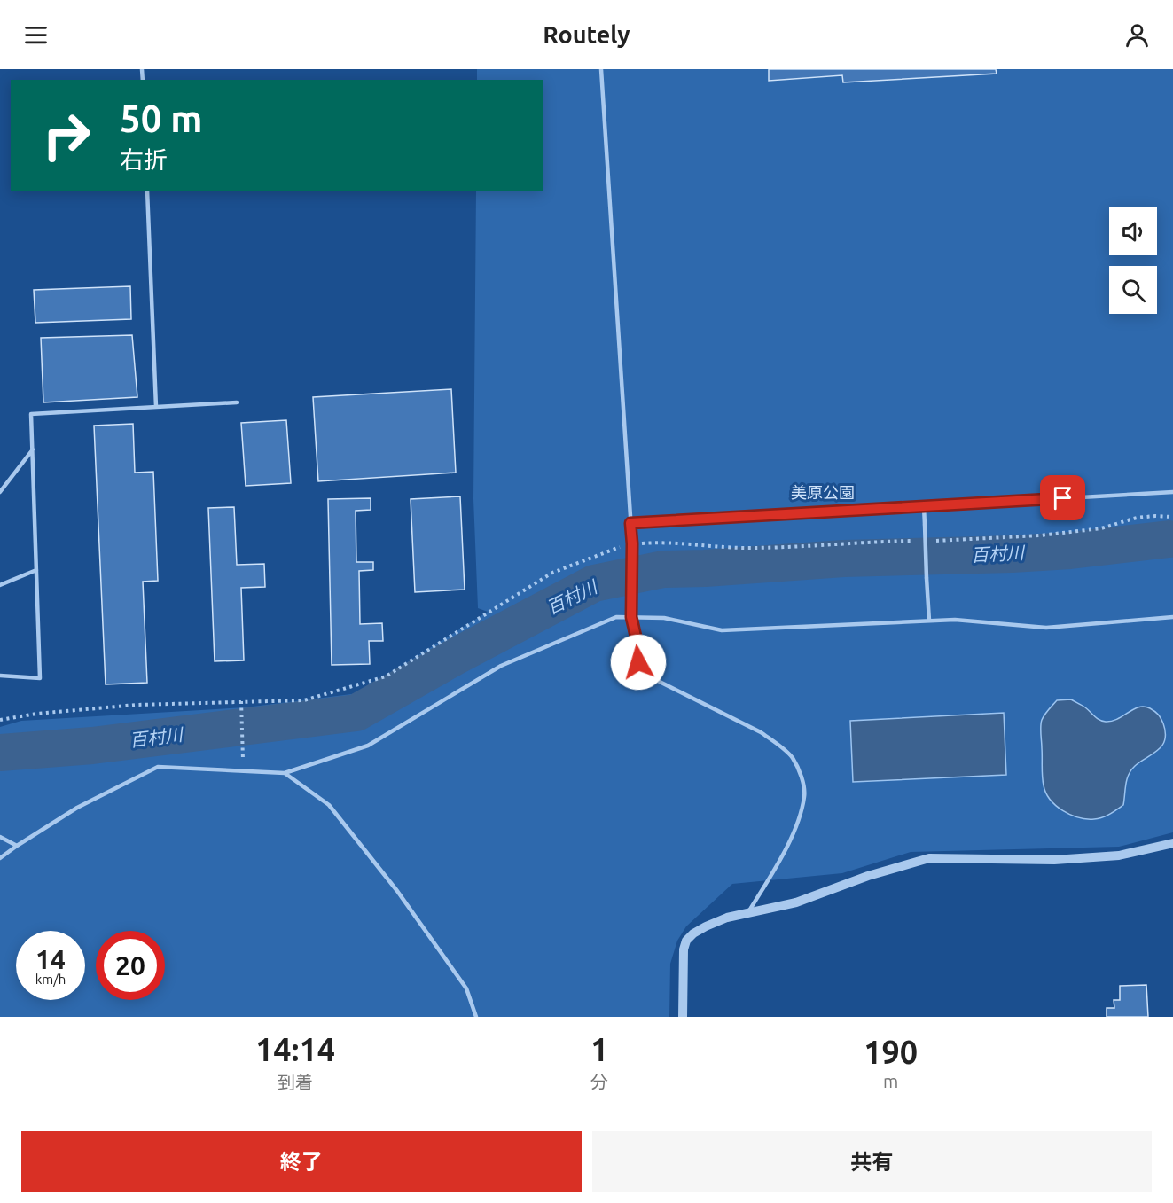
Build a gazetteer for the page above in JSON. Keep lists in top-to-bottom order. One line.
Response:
{"water":["百村川"],"parks":["美原公園"],"page":{"header":"Routely","turn":["50 m","右折"],"speed":"14 km/h","limit":"20","eta":["14:14","到着","1","分","190","m"],"buttons":["終了","共有"]}}
